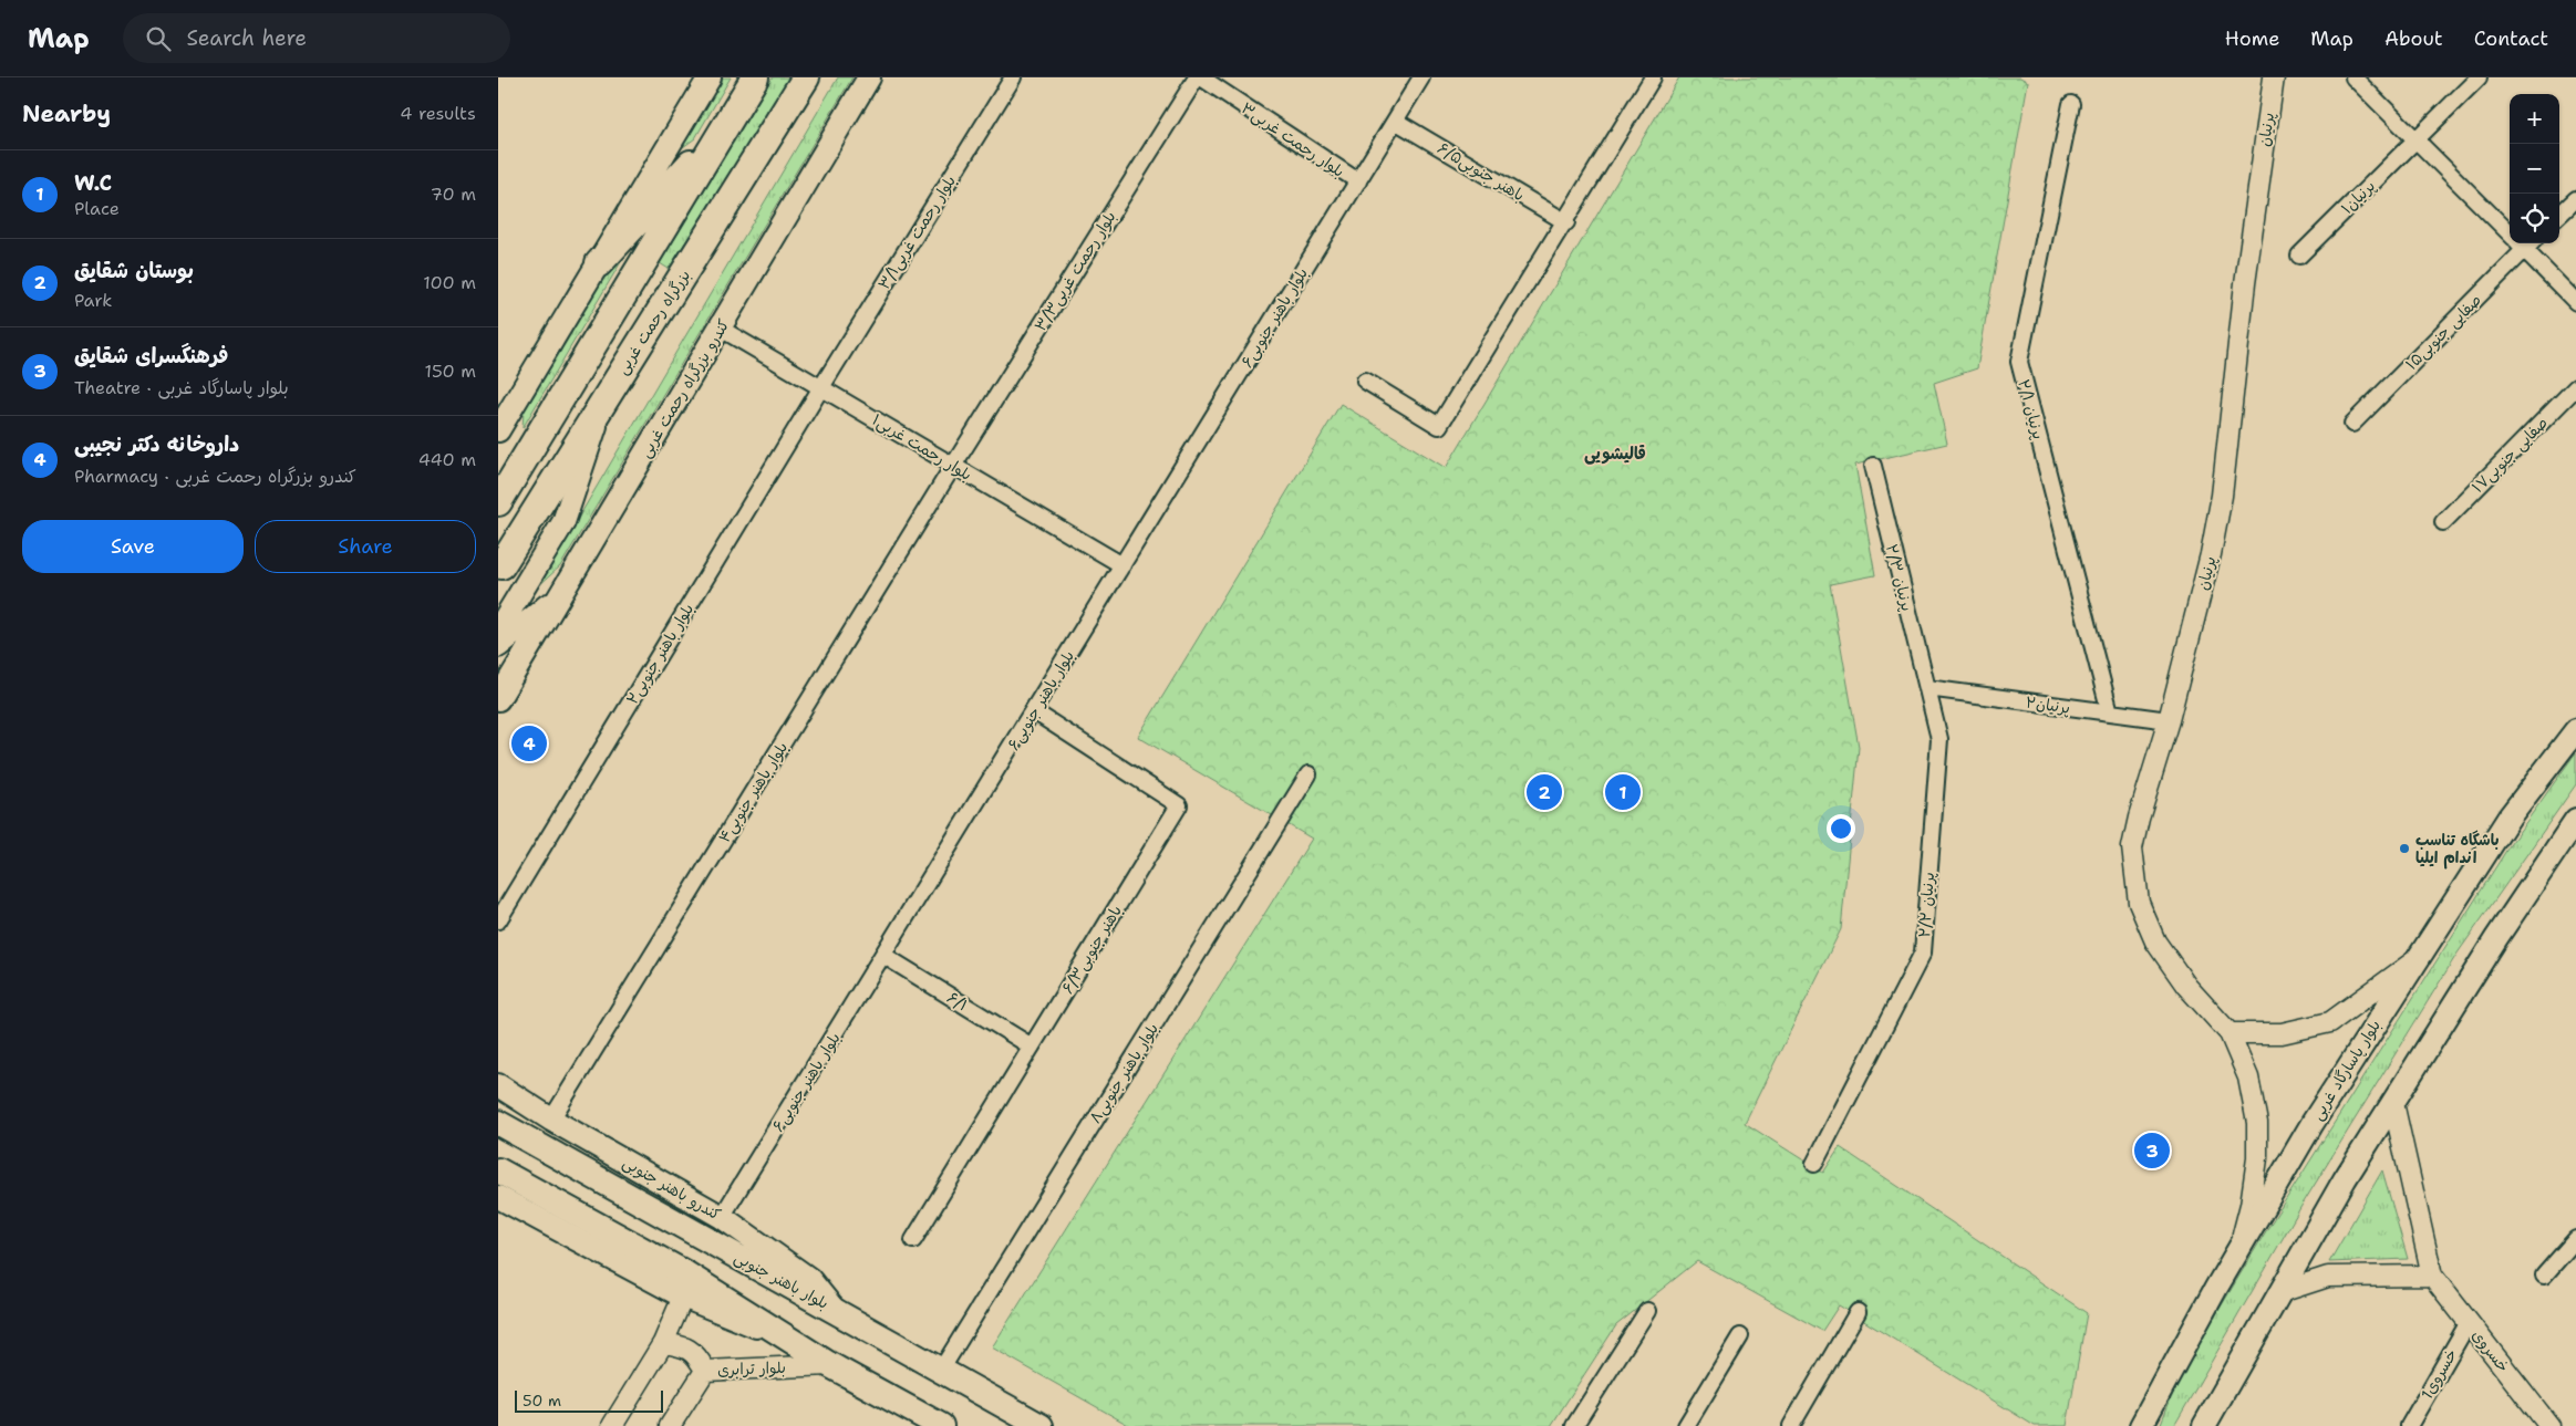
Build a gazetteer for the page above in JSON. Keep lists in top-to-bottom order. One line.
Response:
{"streets":{"highway":["بزرگراه رحمت غربی"],"main road":["کندرو بزرگراه رحمت غربی","بلوار پاسارگاد غربی","کندرو باهنر جنوبی","بلوار باهنر جنوبی"],"street":["پرنیان","بلوار رحمت غربی۳","باهنر جنوبی۶/۵","پرنیان۱","بلوار رحمت غربی۳/۱","بلوار رحمت غربی۳/۳","بلوار باهنر جنوبی۶","صفایی جنوبی۱۵","پرنیان ۲/۱","بلوار رحمت غربی۱","صفایی جنوبی۱۷","پرنیان ۲/۳","بلوار باهنر جنوبی۲","پرنیان۲","بلوار باهنر جنوبی۴","پرنیان ۲/۲","۶/۳باهنر جنوبی","۶/۱","۸بلوار باهنر جنوبی","خسروى","بلوار ترابری","خسروى1"]},"crossings":[["پرنیان","پرنیان۲"],["پرنیان","بلوار پاسارگاد غربی"],["بلوار رحمت غربی۳","بلوار باهنر جنوبی۶"],["باهنر جنوبی۶/۵","بلوار باهنر جنوبی۶"],["بلوار رحمت غربی۳/۱","بلوار رحمت غربی۱"],["بلوار رحمت غربی۳/۱","بلوار باهنر جنوبی۲"],["بلوار رحمت غربی۳/۳","بلوار رحمت غربی۱"],["بلوار رحمت غربی۳/۳","بلوار باهنر جنوبی۴"],["بلوار باهنر جنوبی۶","بلوار رحمت غربی۱"],["بلوار باهنر جنوبی۶","۶/۳باهنر جنوبی"],["بلوار باهنر جنوبی۶","۶/۱"],["بلوار باهنر جنوبی۶","کندرو باهنر جنوبی"],["کندرو بزرگراه رحمت غربی","بلوار رحمت غربی۱"],["پرنیان ۲/۱","پرنیان۲"],["بلوار رحمت غربی۱","بلوار باهنر جنوبی۲"],["بلوار رحمت غربی۱","بلوار باهنر جنوبی۴"],["پرنیان ۲/۳","پرنیان۲"],["پرنیان ۲/۳","پرنیان ۲/۲"],["پرنیان۲","پرنیان ۲/۲"],["بلوار باهنر جنوبی۴","کندرو باهنر جنوبی"],["۶/۳باهنر جنوبی","۶/۱"],["۸بلوار باهنر جنوبی","بلوار باهنر جنوبی"],["کندرو باهنر جنوبی","بلوار باهنر جنوبی"],["خسروى","خسروى1"]],"districts":["قالیشویی"],"places":["باشگاه تناسب اندام ایلیا"],"scale_bar":"50 m","page":{"header":"Map","search":"Search here","nav":["Home","Map","About","Contact"],"heading":["Nearby","4 results"],"map_buttons":["+","−"],"list":[{"mark":"1","name":"W.C","note":"Place","value":"70 m"},{"mark":"2","name":"بوستان شقایق","note":"Park","value":"100 m"},{"mark":"3","name":"فرهنگسرای شقایق","note":"Theatre · بلوار پاسارگاد غربی","value":"150 m"},{"mark":"4","name":"داروخانه دکتر نجیبی","note":"Pharmacy · کندرو بزرگراه رحمت غربی","value":"440 m"}],"buttons":["Save","Share"],"pins":["4","1","2","3"],"scale":"50 m"}}
